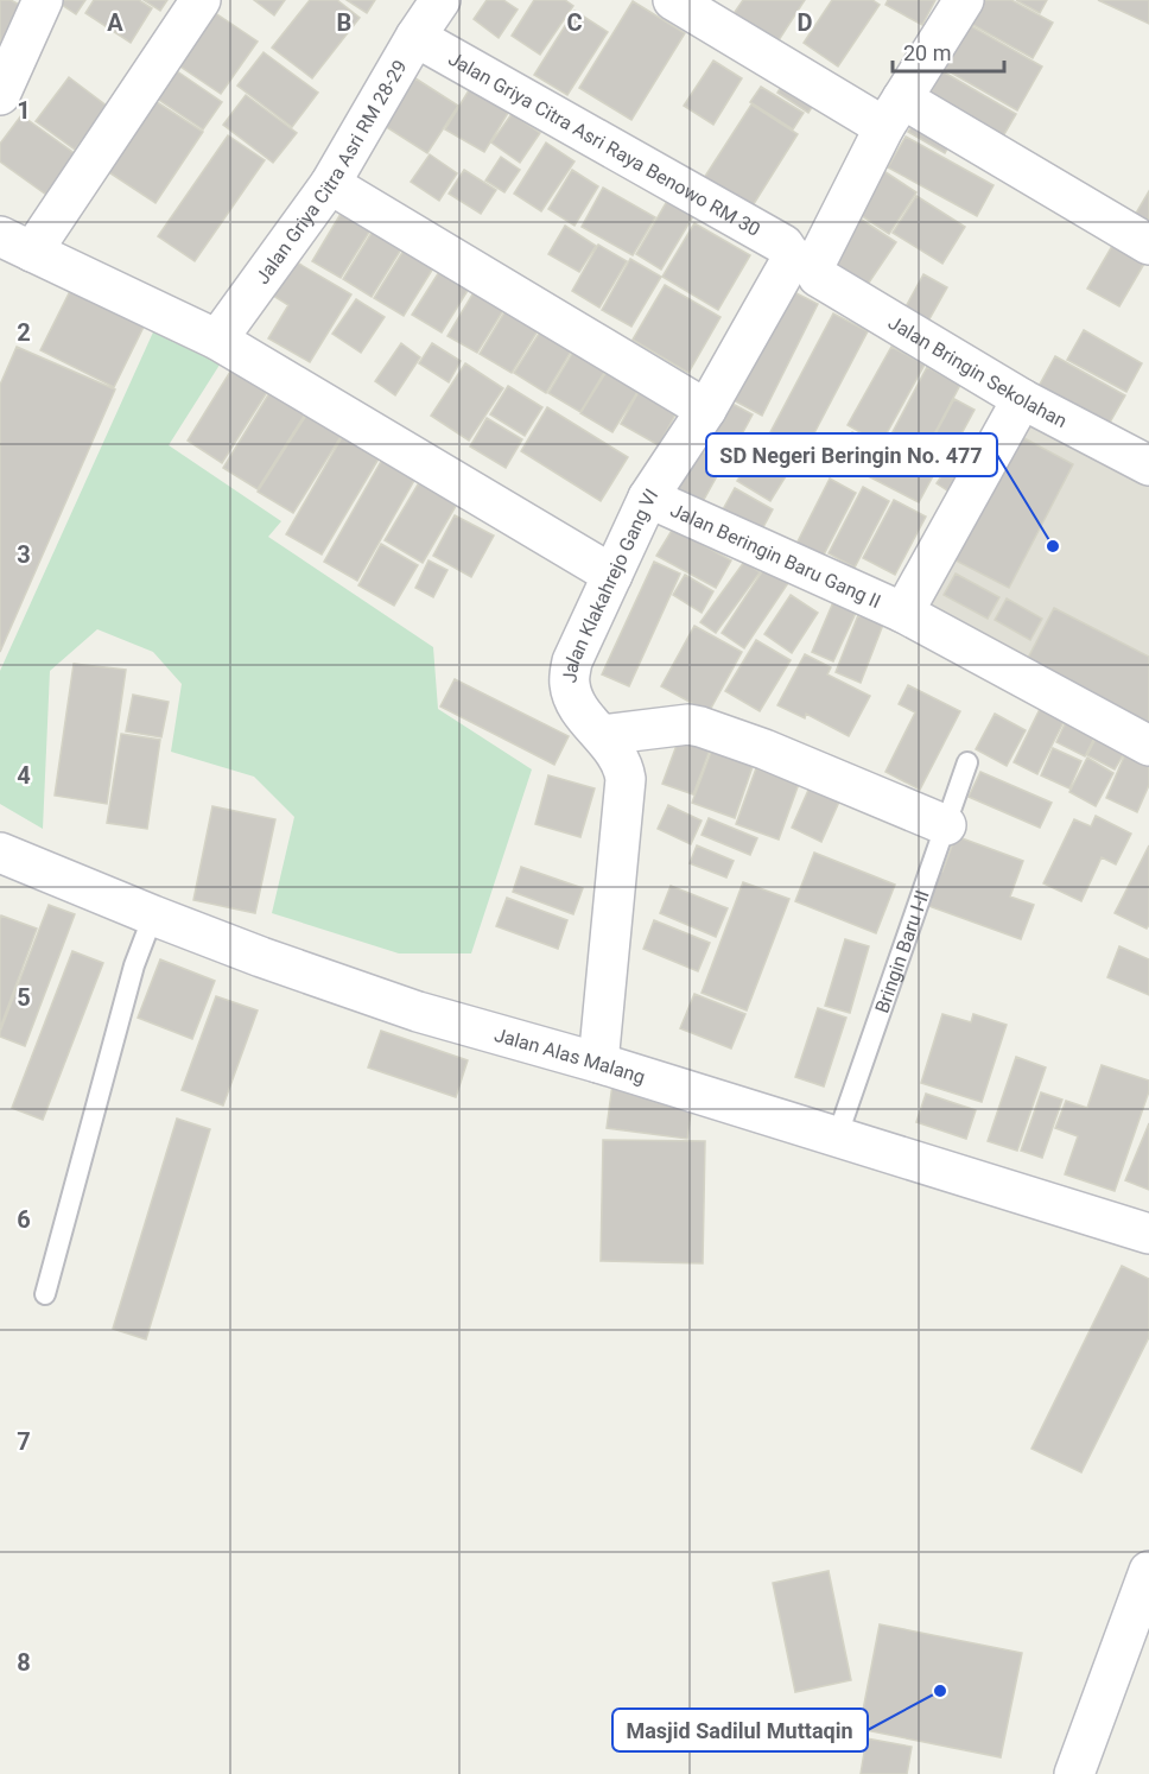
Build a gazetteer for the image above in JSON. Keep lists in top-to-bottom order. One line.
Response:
{"streets":{"street":["Jalan Griya Citra Asri Raya Benowo RM 30","Jalan Griya Citra Asri RM 28-29","Jalan Bringin Sekolahan","Jalan Beringin Baru Gang II","Jalan Klakahrejo Gang VI","Jalan Alas Malang"],"lane":["Bringin Baru I-II"]},"crossings":[["Jalan Griya Citra Asri Raya Benowo RM 30","Jalan Griya Citra Asri RM 28-29"],["Jalan Griya Citra Asri Raya Benowo RM 30","Jalan Bringin Sekolahan"],["Jalan Griya Citra Asri Raya Benowo RM 30","Jalan Klakahrejo Gang VI"],["Jalan Bringin Sekolahan","Jalan Beringin Baru Gang II"],["Jalan Bringin Sekolahan","Jalan Klakahrejo Gang VI"],["Jalan Beringin Baru Gang II","Jalan Klakahrejo Gang VI"],["Jalan Klakahrejo Gang VI","Jalan Alas Malang"],["Bringin Baru I-II","Jalan Alas Malang"]],"places":["SD Negeri Beringin No. 477","Masjid Sadilul Muttaqin"],"scale_bar":"20 m","grid":{"columns":["A","B","C","D"],"rows":["1","2","3","4","5","6","7","8"]}}
